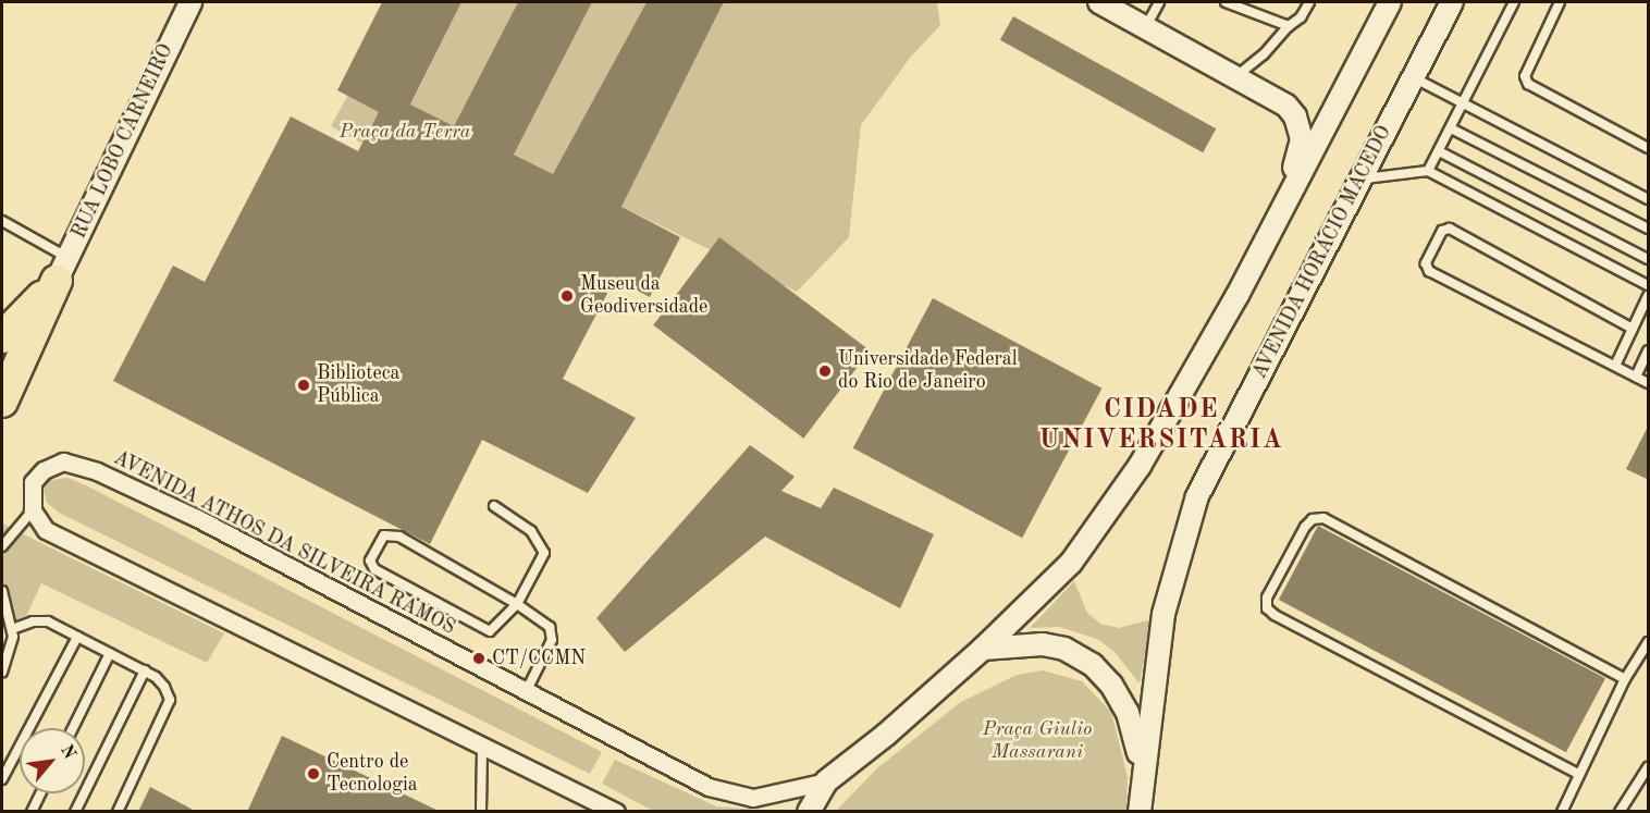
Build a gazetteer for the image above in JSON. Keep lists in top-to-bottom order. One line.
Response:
{"streets":{"street":["RUA LOBO CARNEIRO","AVENIDA HORÁCIO MACEDO","AVENIDA ATHOS DA SILVEIRA RAMOS"]},"districts":["CIDADE UNIVERSITÁRIA"],"parks":["Praça da Terra","Praça Giulio Massarani"],"places":["Museu da Geodiversidade","Universidade Federal do Rio de Janeiro","Biblioteca Pública","CT/CCMN","Centro de Tecnologia"],"north":"top right"}
